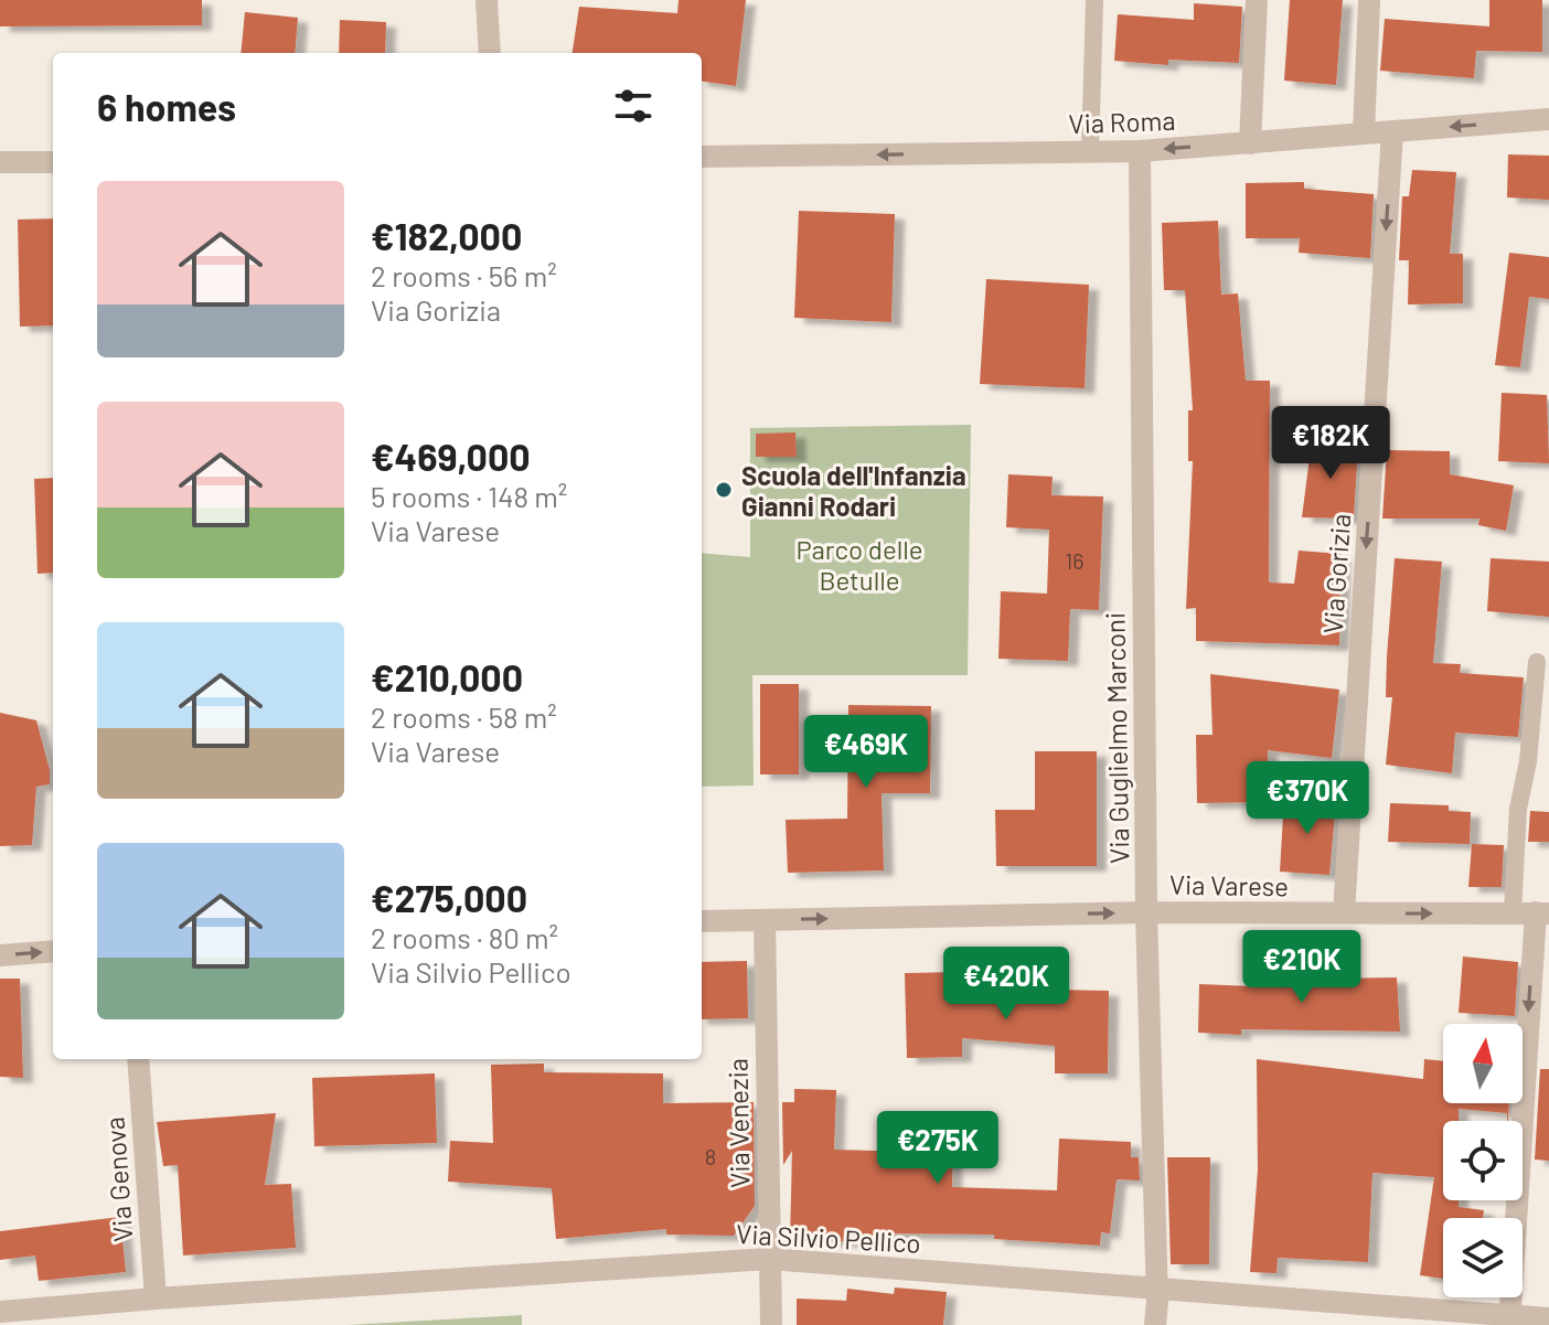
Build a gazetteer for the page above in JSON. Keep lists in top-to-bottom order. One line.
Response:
{"streets":{"street":["Via Roma","Via Gorizia","Via Guglielmo Marconi","Via Varese","Via Venezia","Via Genova","Via Silvio Pellico"]},"crossings":[["Via Roma","Via Gorizia"],["Via Roma","Via Guglielmo Marconi"],["Via Gorizia","Via Varese"],["Via Guglielmo Marconi","Via Varese"],["Via Guglielmo Marconi","Via Silvio Pellico"],["Via Varese","Via Venezia"],["Via Venezia","Via Silvio Pellico"],["Via Genova","Via Silvio Pellico"]],"one_way":["Via Roma","Via Gorizia","Via Varese"],"parks":["Parco delle Betulle"],"places":["Scuola dell'Infanzia Gianni Rodari"],"house_numbers":["16","8"],"north":"top","page":{"heading":"6 homes","list":[{"name":"€182,000","note":"2 rooms · 56 m² · Via Gorizia"},{"name":"€469,000","note":"5 rooms · 148 m² · Via Varese"},{"name":"€210,000","note":"2 rooms · 58 m² · Via Varese"},{"name":"€275,000","note":"2 rooms · 80 m² · Via Silvio Pellico"}],"price":["€182K","€469K","€370K","€210K","€420K","€275K"]}}
